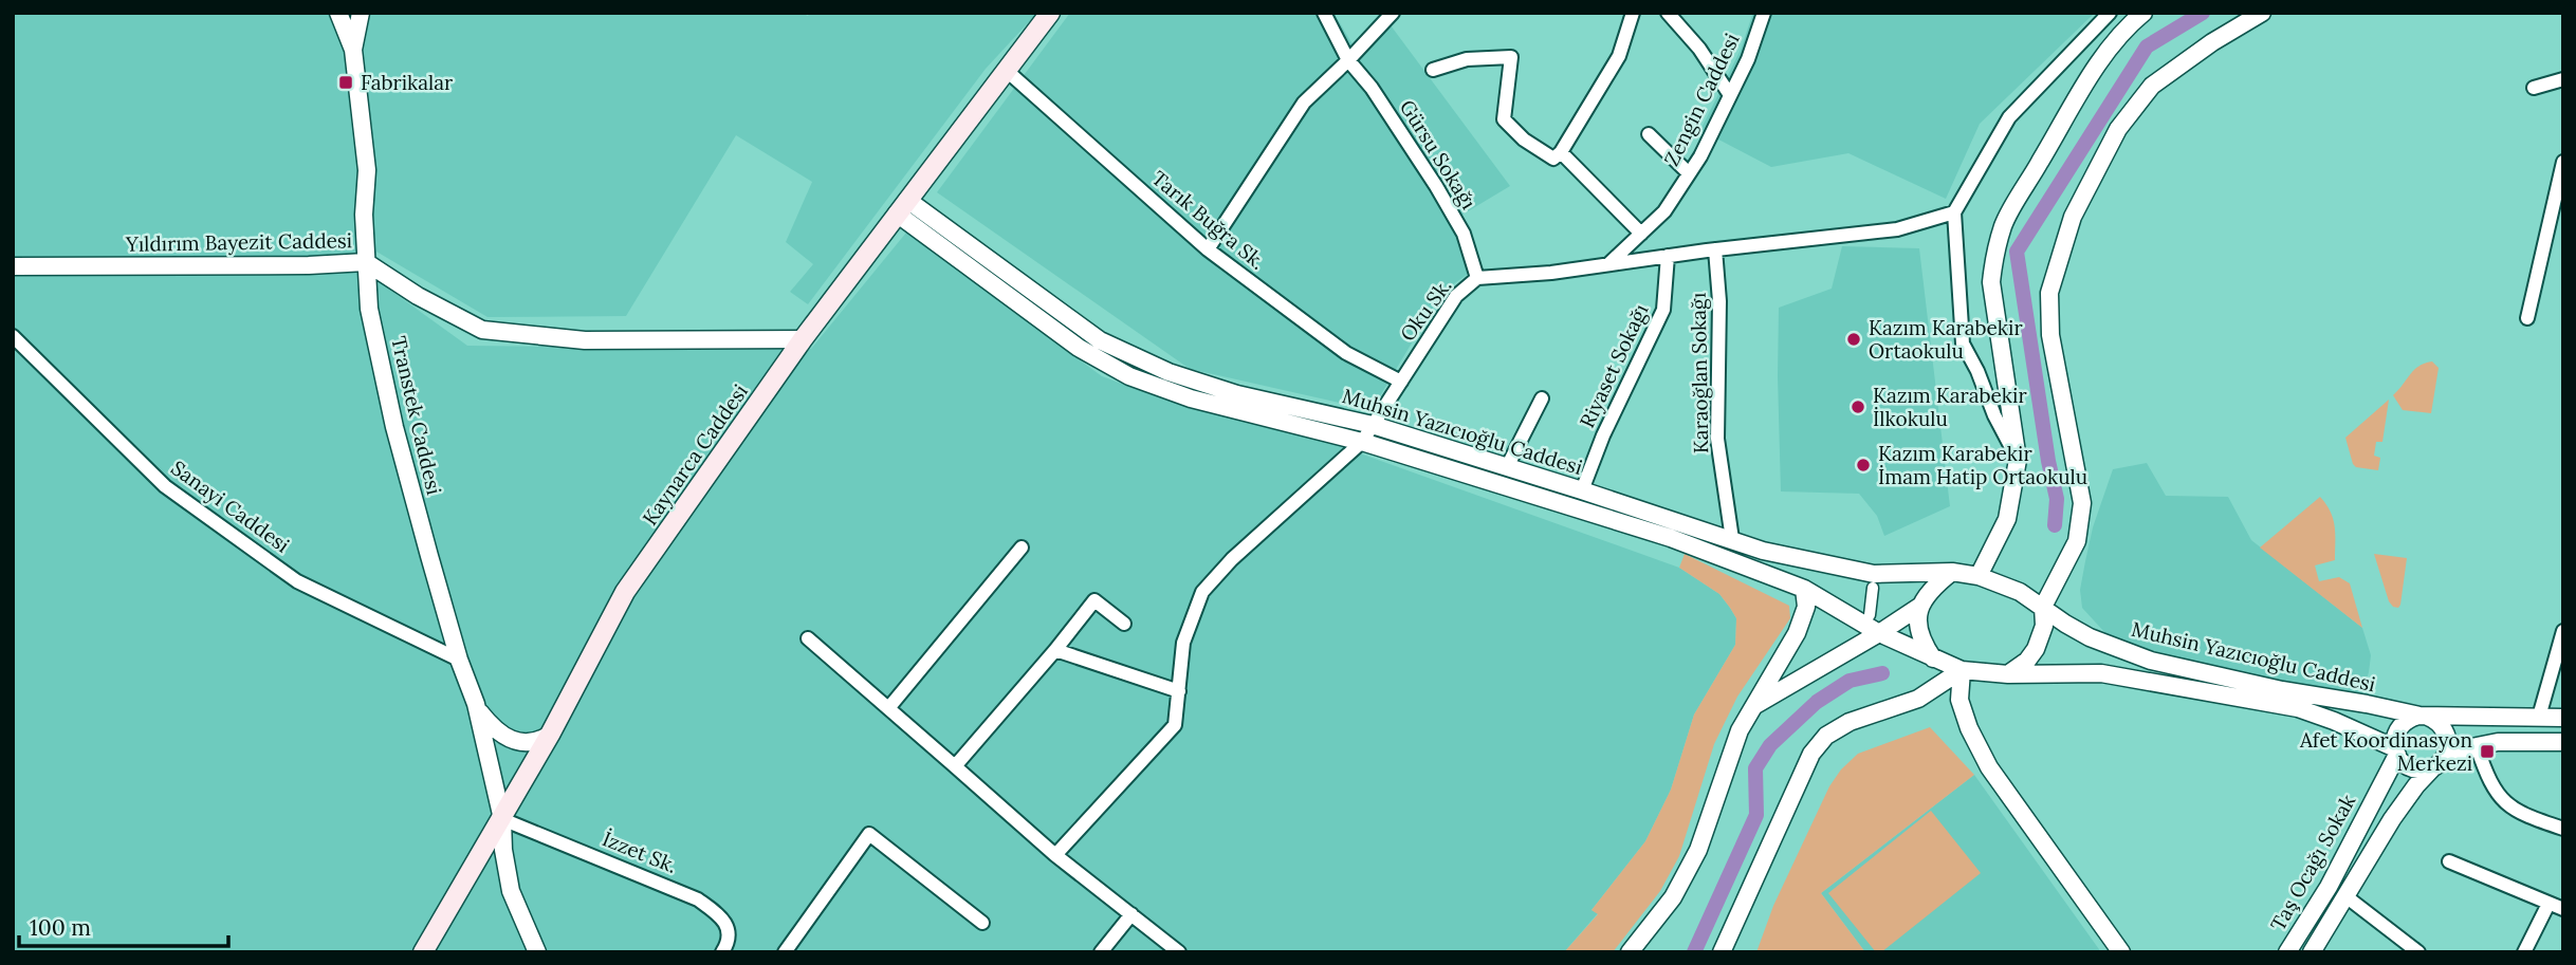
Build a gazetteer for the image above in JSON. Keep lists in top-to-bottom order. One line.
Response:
{"streets":{"main road":["Kaynarca Caddesi"],"street":["Zengin Caddesi","Gürsu Sokağı","Tarık Buğra Sk.","Yıldırım Bayezit Caddesi","Oku Sk.","Riyaset Sokağı","Karaoğlan Sokağı","Transtek Caddesi","Muhsin Yazıcıoğlu Caddesi","Sanayi Caddesi","İzzet Sk.","Taş Ocağı Sokak"]},"crossings":[["Zengin Caddesi","Oku Sk."],["Gürsu Sokağı","Oku Sk."],["Tarık Buğra Sk.","Oku Sk."],["Tarık Buğra Sk.","Kaynarca Caddesi"],["Yıldırım Bayezit Caddesi","Transtek Caddesi"],["Yıldırım Bayezit Caddesi","Kaynarca Caddesi"],["Oku Sk.","Riyaset Sokağı"],["Oku Sk.","Karaoğlan Sokağı"],["Oku Sk.","Muhsin Yazıcıoğlu Caddesi"],["Riyaset Sokağı","Muhsin Yazıcıoğlu Caddesi"],["Karaoğlan Sokağı","Muhsin Yazıcıoğlu Caddesi"],["Transtek Caddesi","Kaynarca Caddesi"],["Transtek Caddesi","Sanayi Caddesi"],["Transtek Caddesi","İzzet Sk."],["Muhsin Yazıcıoğlu Caddesi","Kaynarca Caddesi"],["Muhsin Yazıcıoğlu Caddesi","Taş Ocağı Sokak"],["Kaynarca Caddesi","İzzet Sk."]],"places":{"transit":["Fabrikalar","Afet Koordinasyon Merkezi"],"other":["Kazım Karabekir Ortaokulu","Kazım Karabekir İlkokulu","Kazım Karabekir İmam Hatip Ortaokulu"]},"scale_bar":"100 m"}
